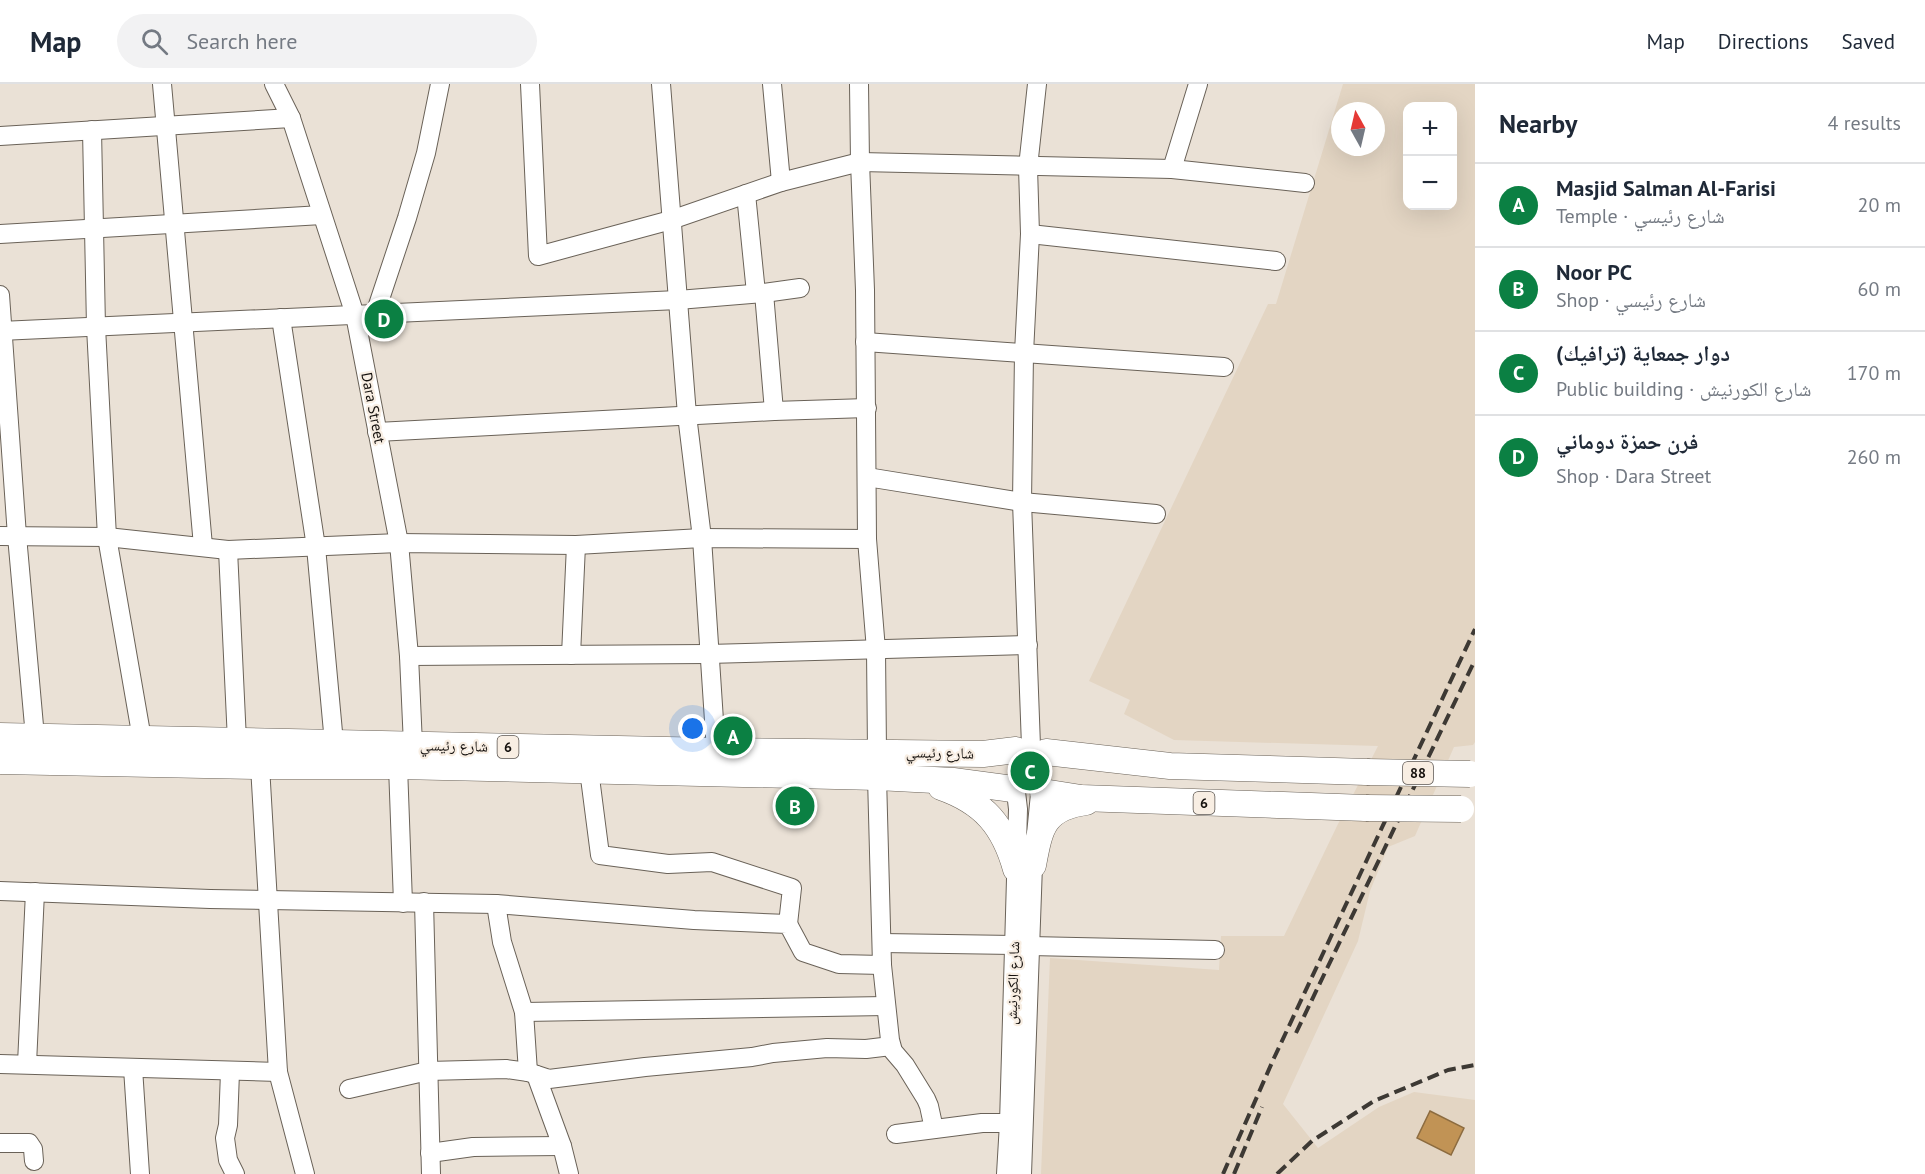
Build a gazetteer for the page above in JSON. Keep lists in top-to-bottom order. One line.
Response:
{"streets":{"highway":["شارع رئيسي","6","88"],"street":["Dara Street","شارع الكورنيش"]},"crossings":[["Dara Street","شارع رئيسي"],["شارع رئيسي","شارع الكورنيش"]],"north":"top","page":{"header":"Map","search":"Search here","nav":["Map","Directions","Saved"],"heading":["Nearby","4 results"],"map_buttons":["+","−"],"list":[{"mark":"A","name":"Masjid Salman Al-Farisi","note":"Temple · شارع رئيسي","value":"20 m"},{"mark":"B","name":"Noor PC","note":"Shop · شارع رئيسي","value":"60 m"},{"mark":"C","name":"دوار جمعاية (ترافيك)","note":"Public building · شارع الكورنيش","value":"170 m"},{"mark":"D","name":"فرن حمزة دوماني","note":"Shop · Dara Street","value":"260 m"}],"pins":["D","A","C","B"]}}
